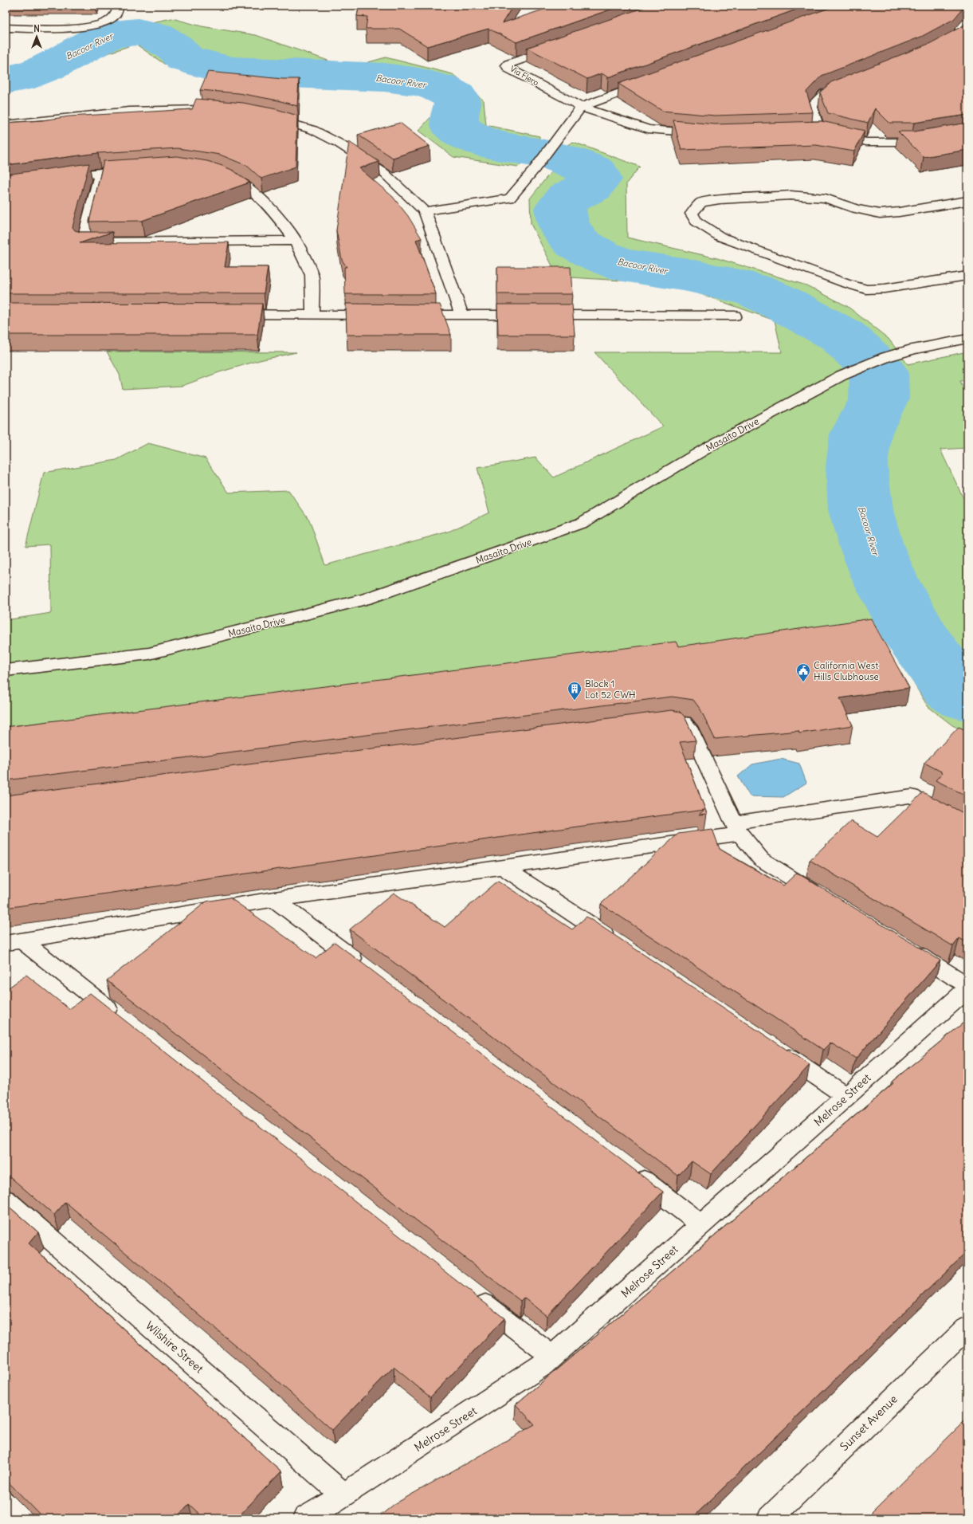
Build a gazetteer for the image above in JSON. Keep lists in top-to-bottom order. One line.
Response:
{"streets":{"street":["Via Flero","Masaito Drive","Melrose Street","Wilshire Street","Sunset Avenue"]},"crossings":[["Melrose Street","Wilshire Street"]],"water":["Bacoor River"],"places":{"public building":["California West Hills Clubhouse"],"building":["Block 1 Lot 52 CWH"]},"north":"top"}
